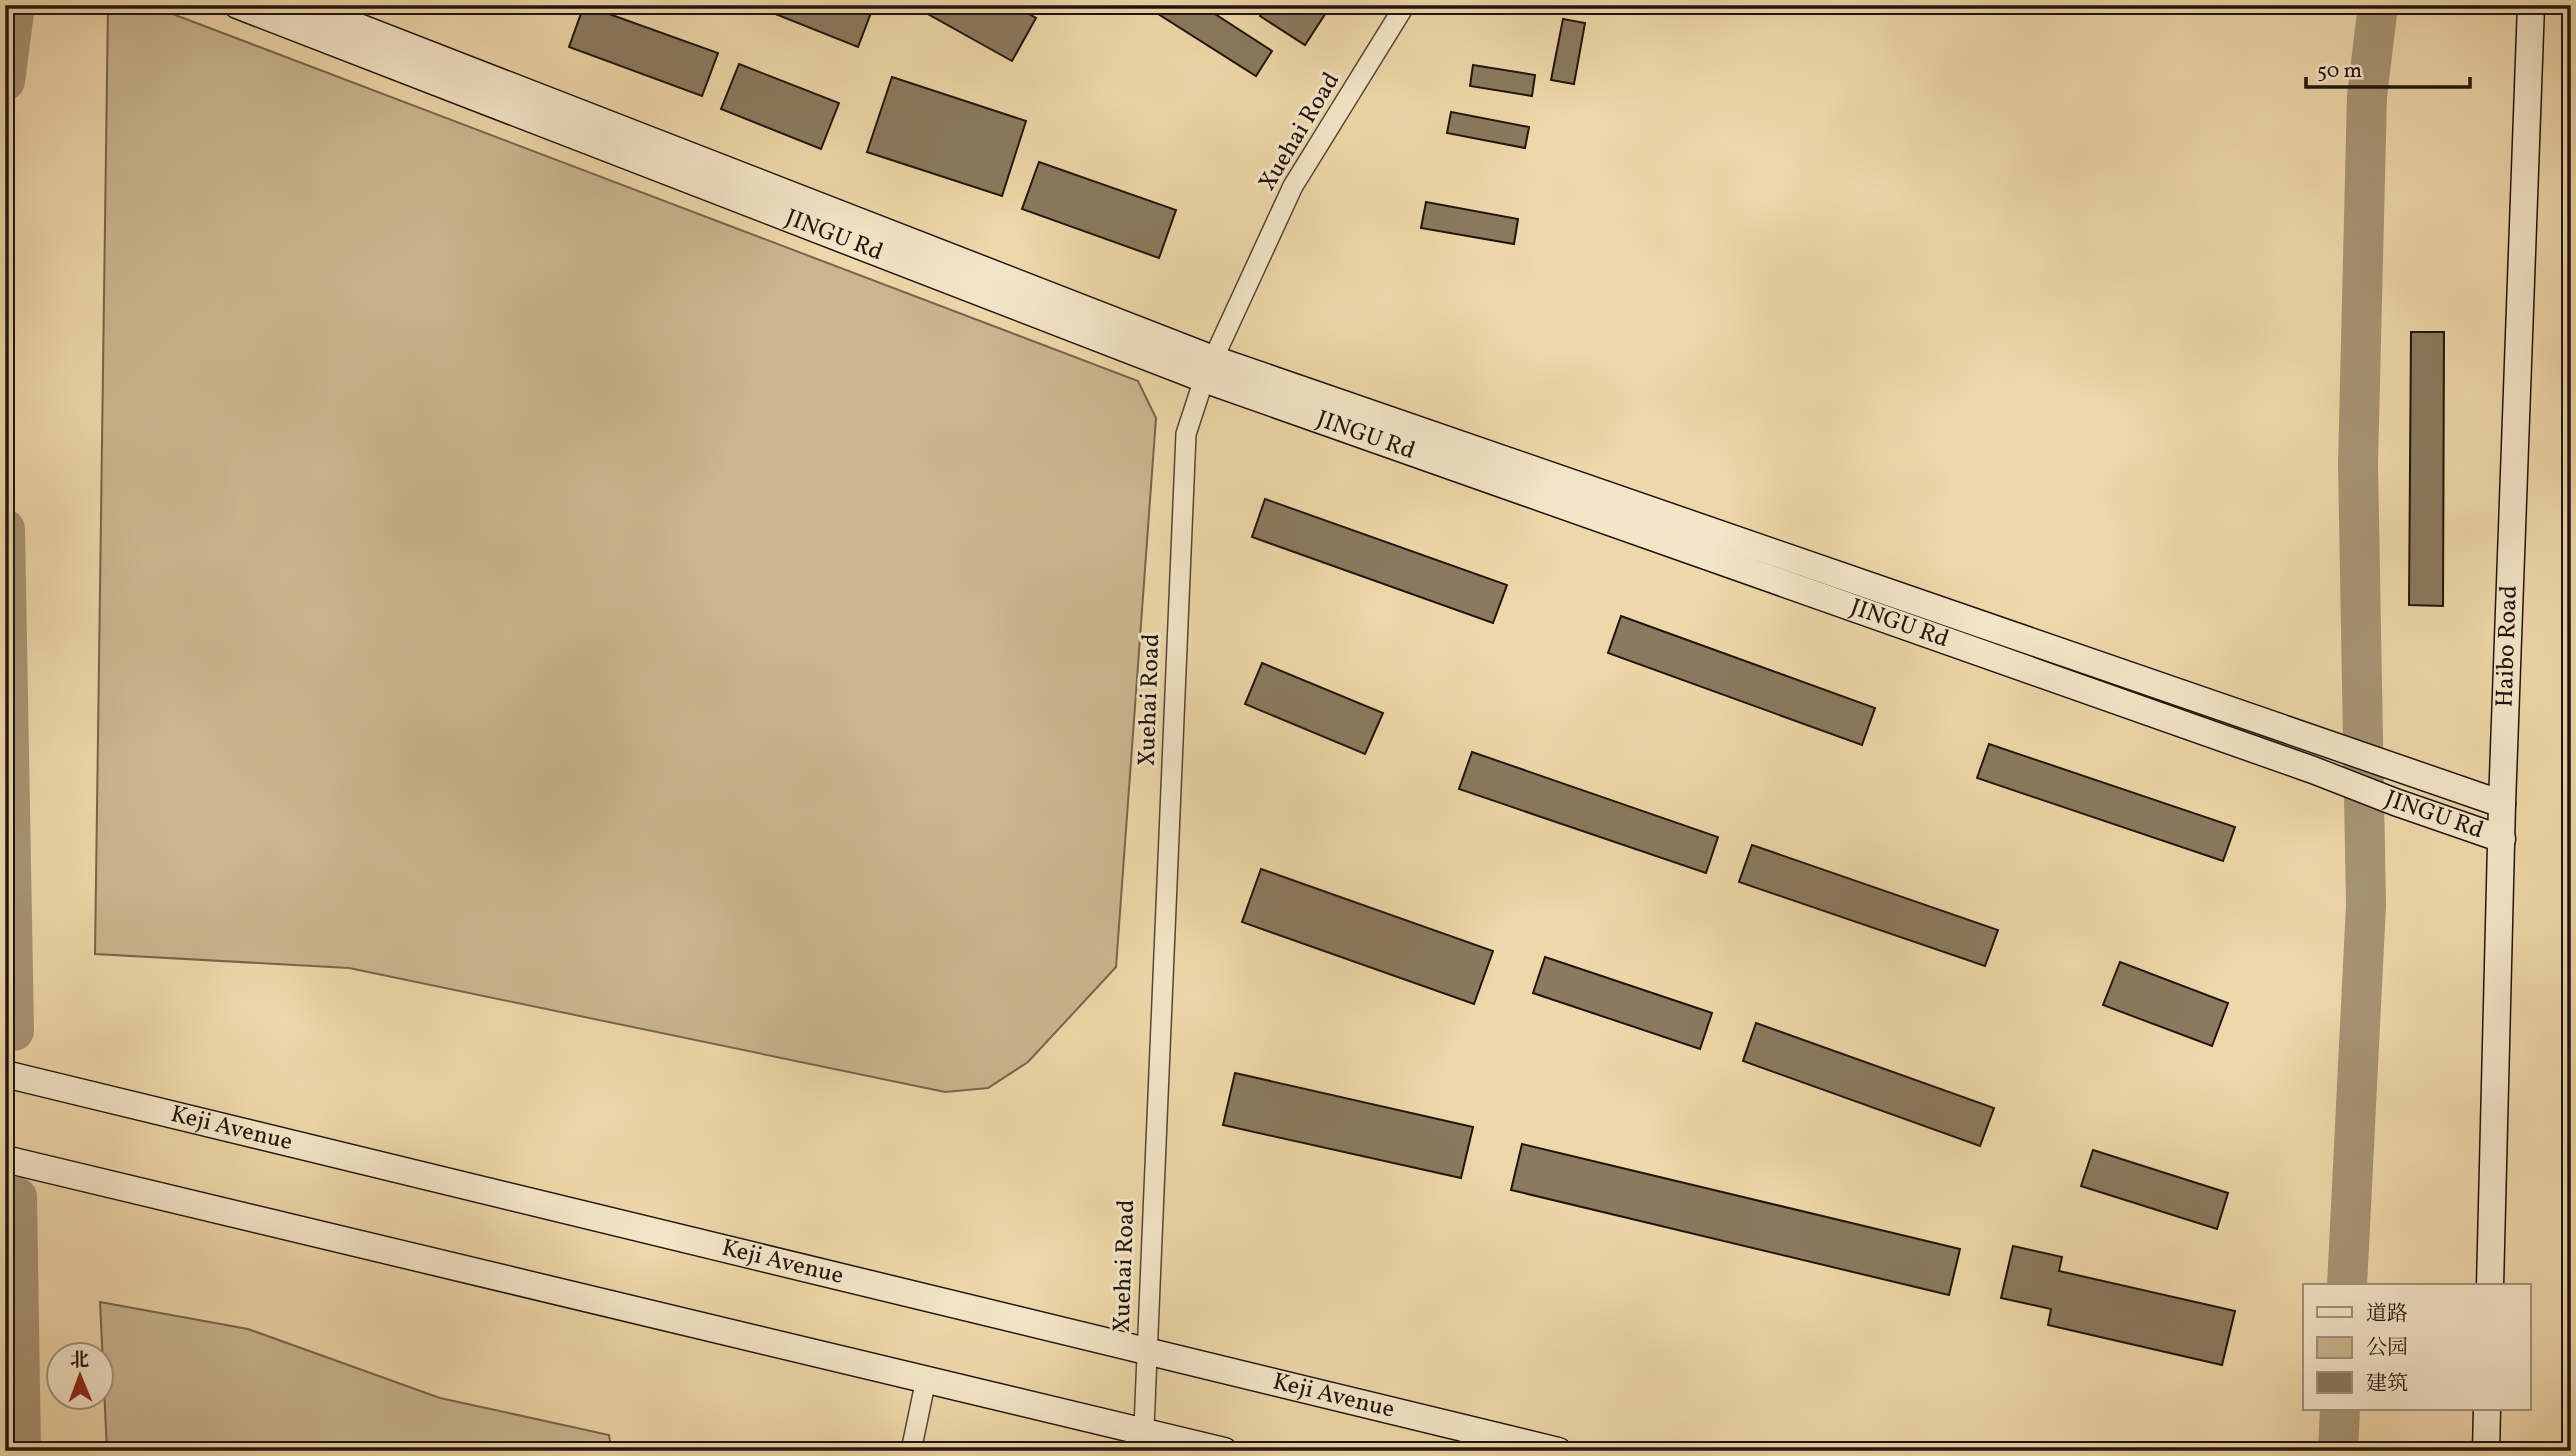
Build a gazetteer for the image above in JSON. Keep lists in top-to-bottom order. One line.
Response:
{"streets":{"street":["Xuehai Road","JINGU Rd","Haibo Road","Keji Avenue"]},"crossings":[["Xuehai Road","JINGU Rd"],["Xuehai Road","Keji Avenue"],["JINGU Rd","Haibo Road"]],"legend":["道路","公园","建筑"],"scale_bar":"50 m","north":"top"}
